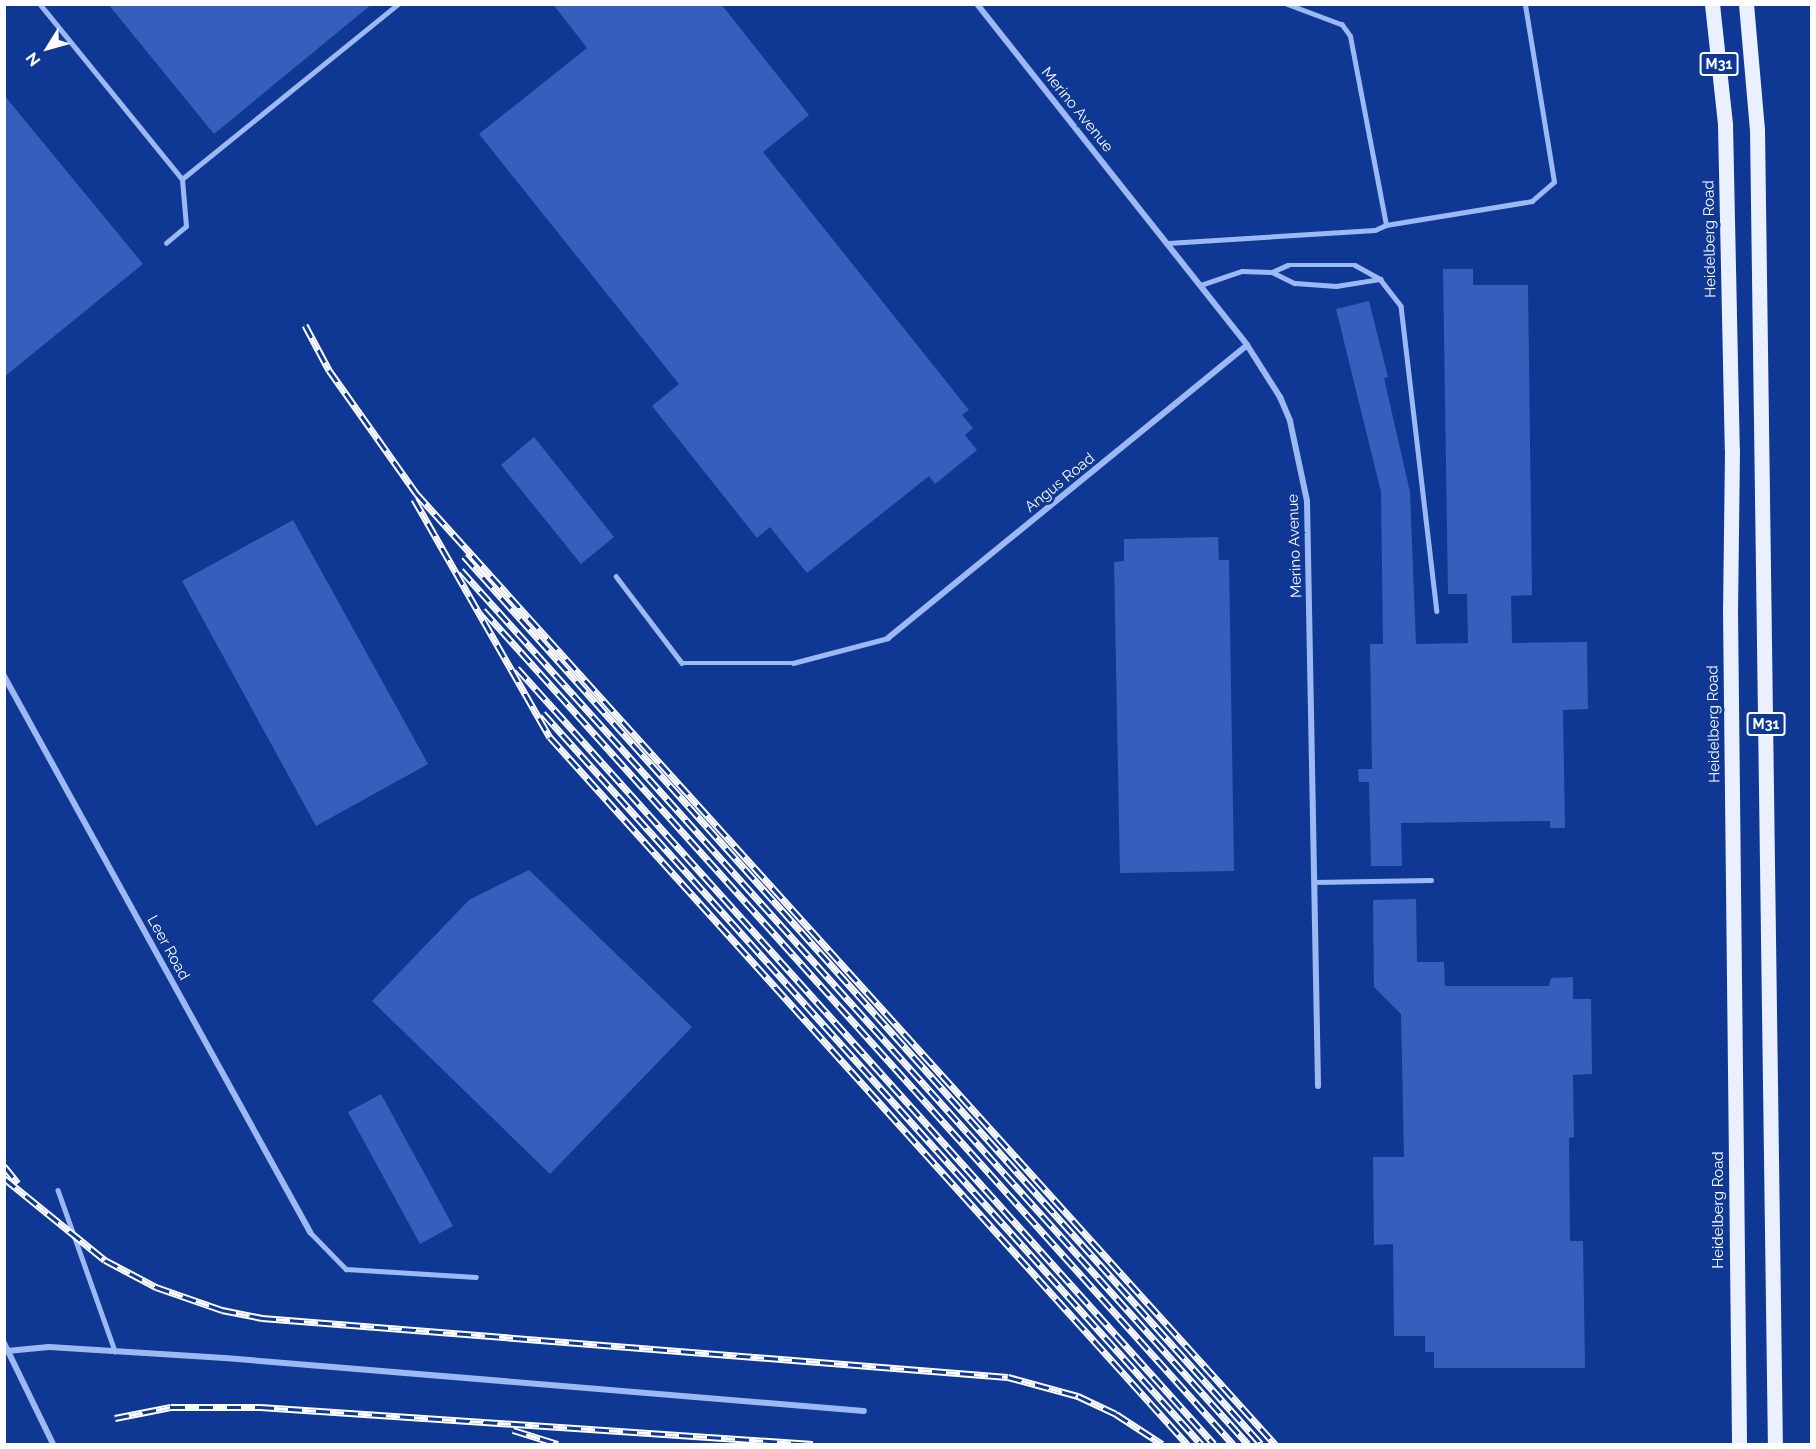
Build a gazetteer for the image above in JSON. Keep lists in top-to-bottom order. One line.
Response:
{"streets":{"main road":["M31","Heidelberg Road"],"street":["Merino Avenue","Angus Road","Leer Road"]},"crossings":[["Merino Avenue","Angus Road"]],"north":"bottom left"}
